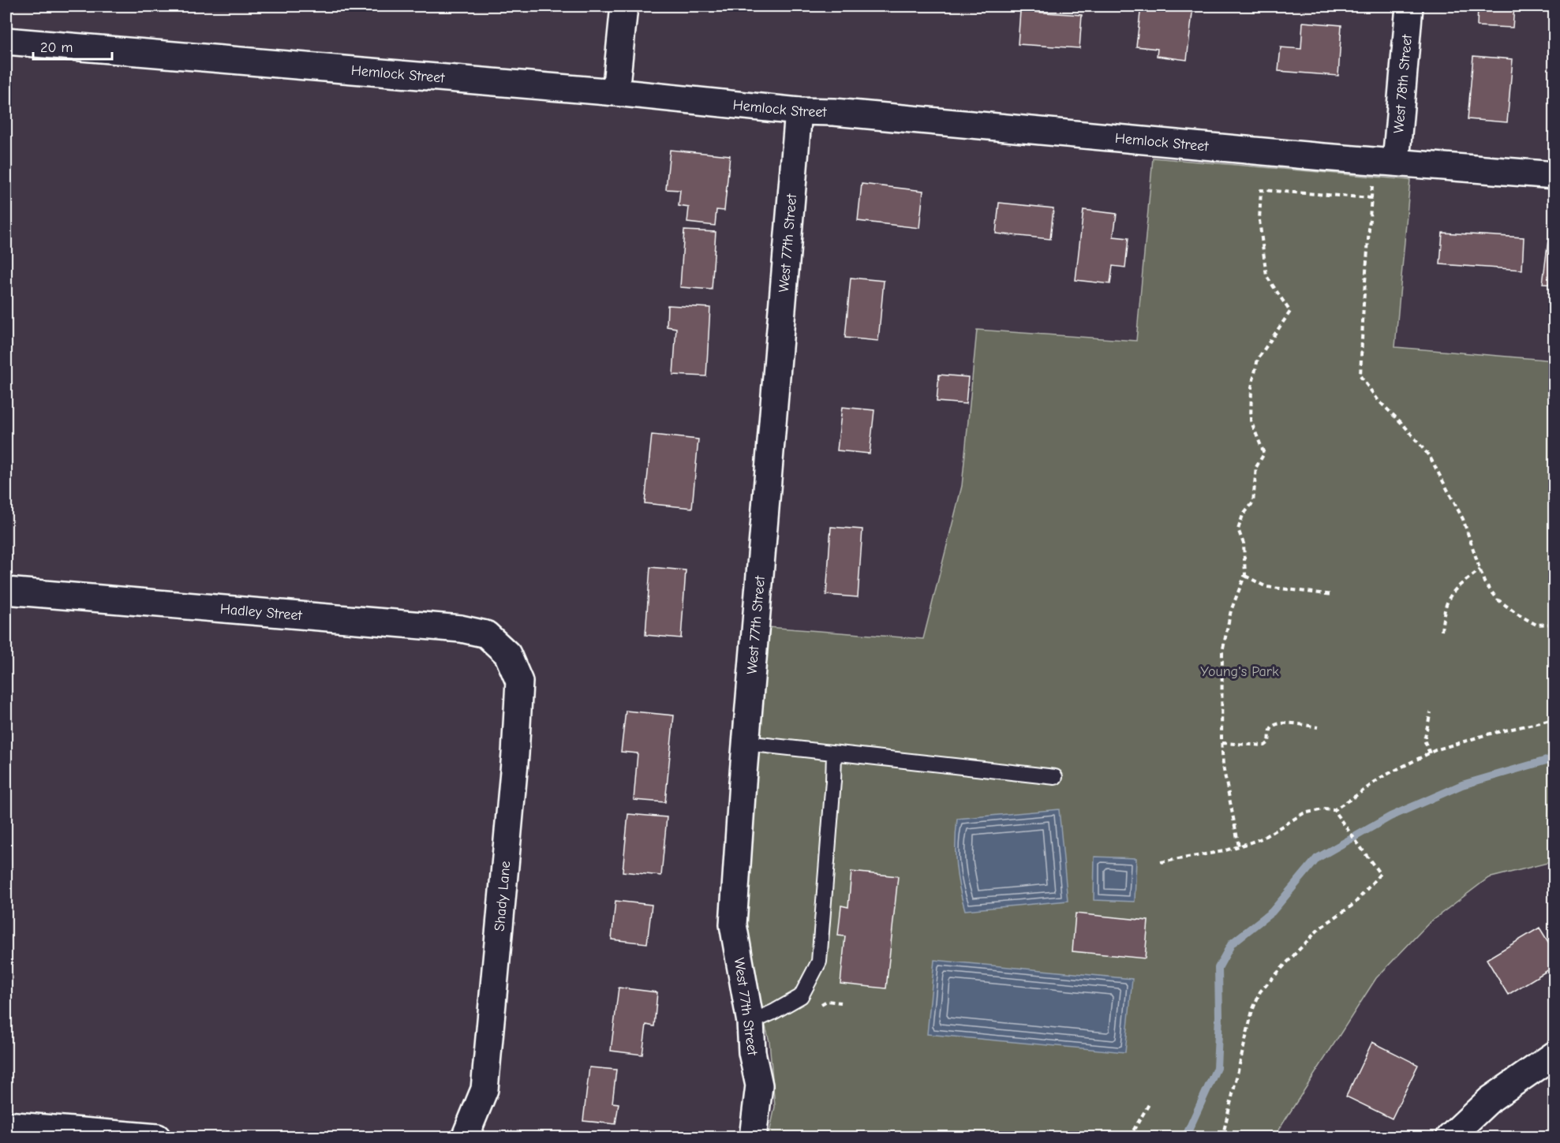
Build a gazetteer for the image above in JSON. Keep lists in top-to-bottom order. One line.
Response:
{"streets":{"street":["Hemlock Street","West 78th Street","West 77th Street","Hadley Street","Shady Lane"]},"crossings":[["Hemlock Street","West 78th Street"],["Hemlock Street","West 77th Street"],["Hadley Street","Shady Lane"]],"parks":["Young's Park"],"scale_bar":"20 m"}
